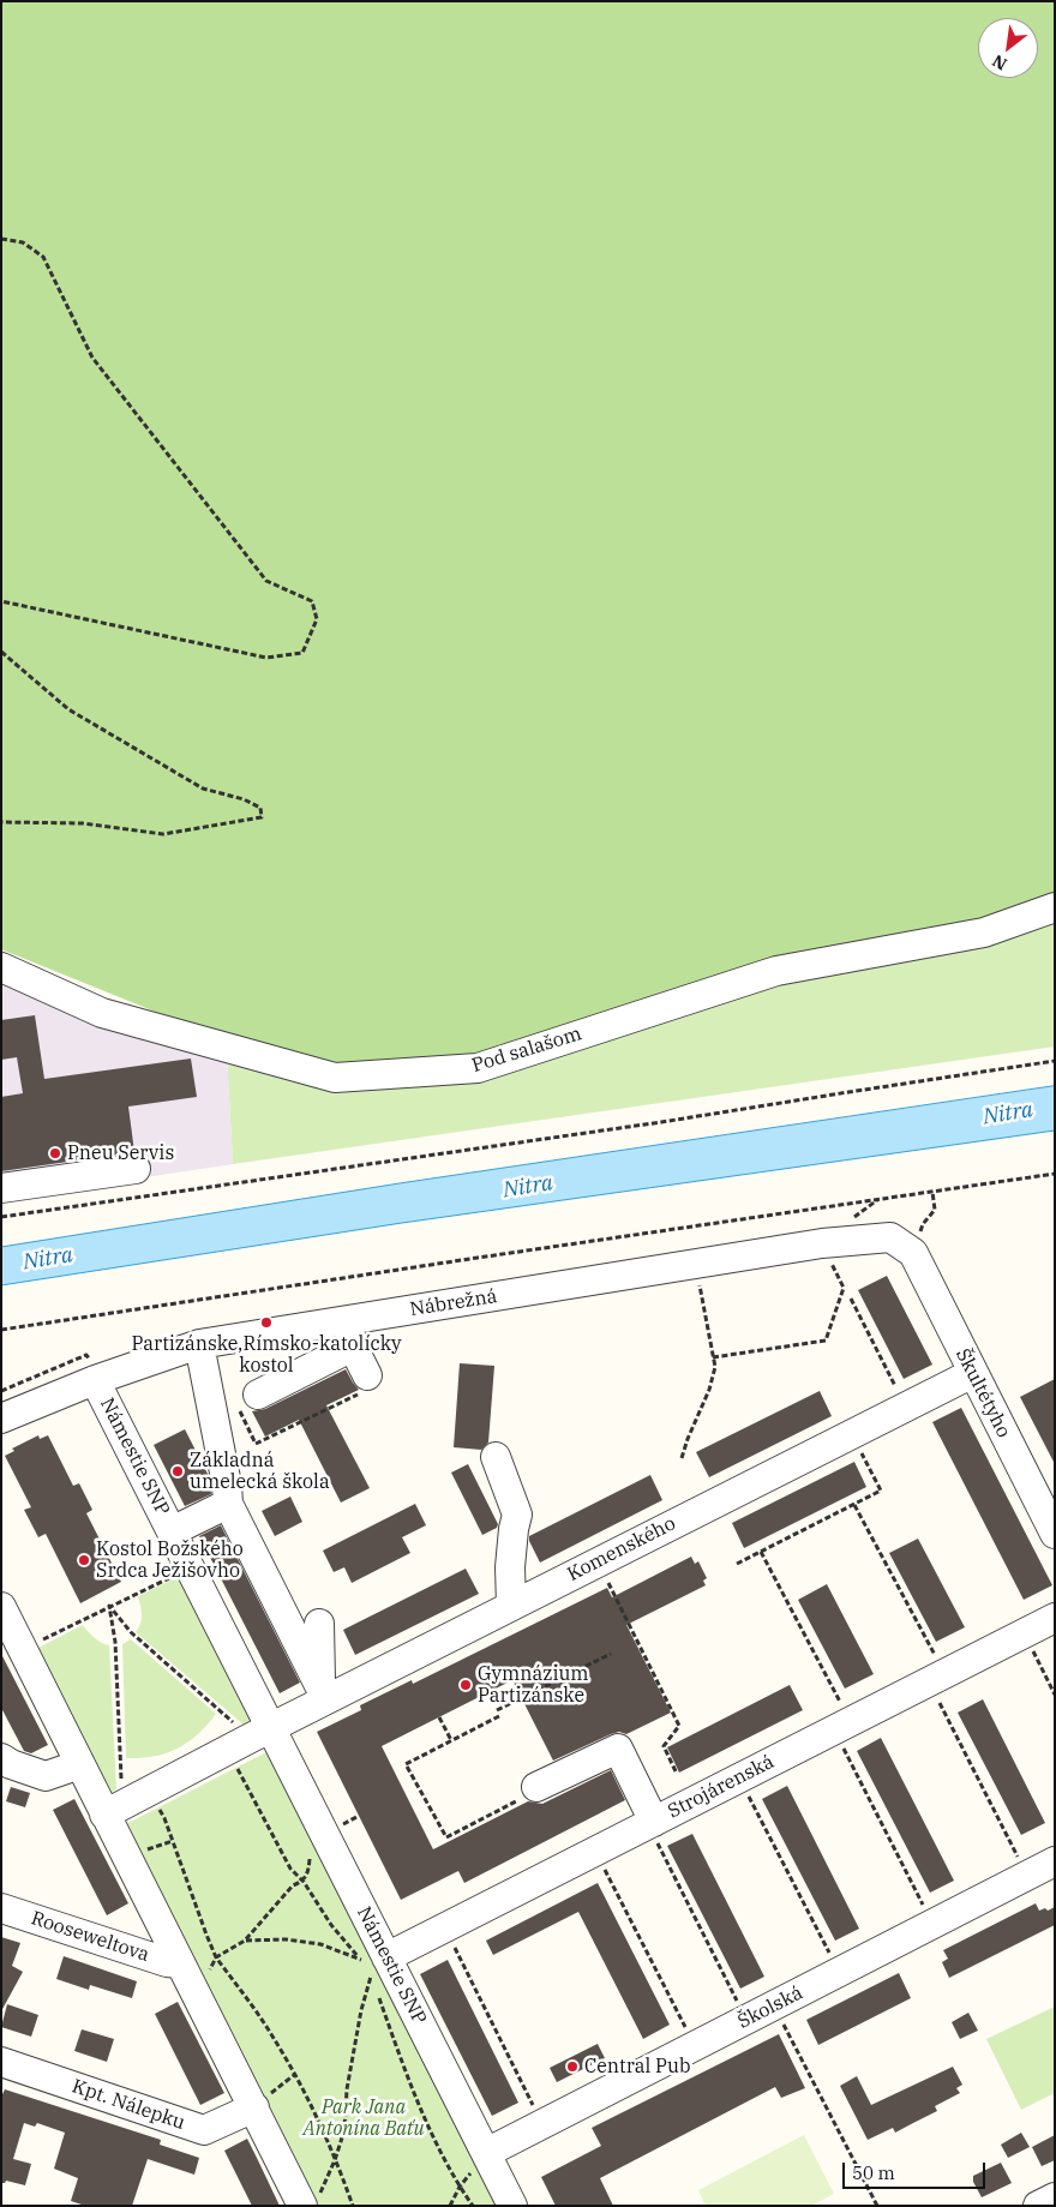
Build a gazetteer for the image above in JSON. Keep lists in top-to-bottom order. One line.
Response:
{"streets":{"street":["Pod salašom","Nábrežná","Škultétyho","Námestie SNP","Komenského","Strojárenská","Rooseweltova","Školská","Kpt. Nálepku"]},"crossings":[["Nábrežná","Škultétyho"],["Nábrežná","Námestie SNP"],["Škultétyho","Komenského"],["Námestie SNP","Komenského"],["Námestie SNP","Strojárenská"],["Námestie SNP","Školská"]],"water":["Nitra"],"parks":["Park Jana Antonína Baťu"],"places":["Pneu Servis","Partizánske,Rímsko-katolícky kostol","Základná umelecká škola","Kostol Božského Srdca Ježišovho","Gymnázium Partizánske","Central Pub"],"scale_bar":"50 m","north":"bottom left"}
